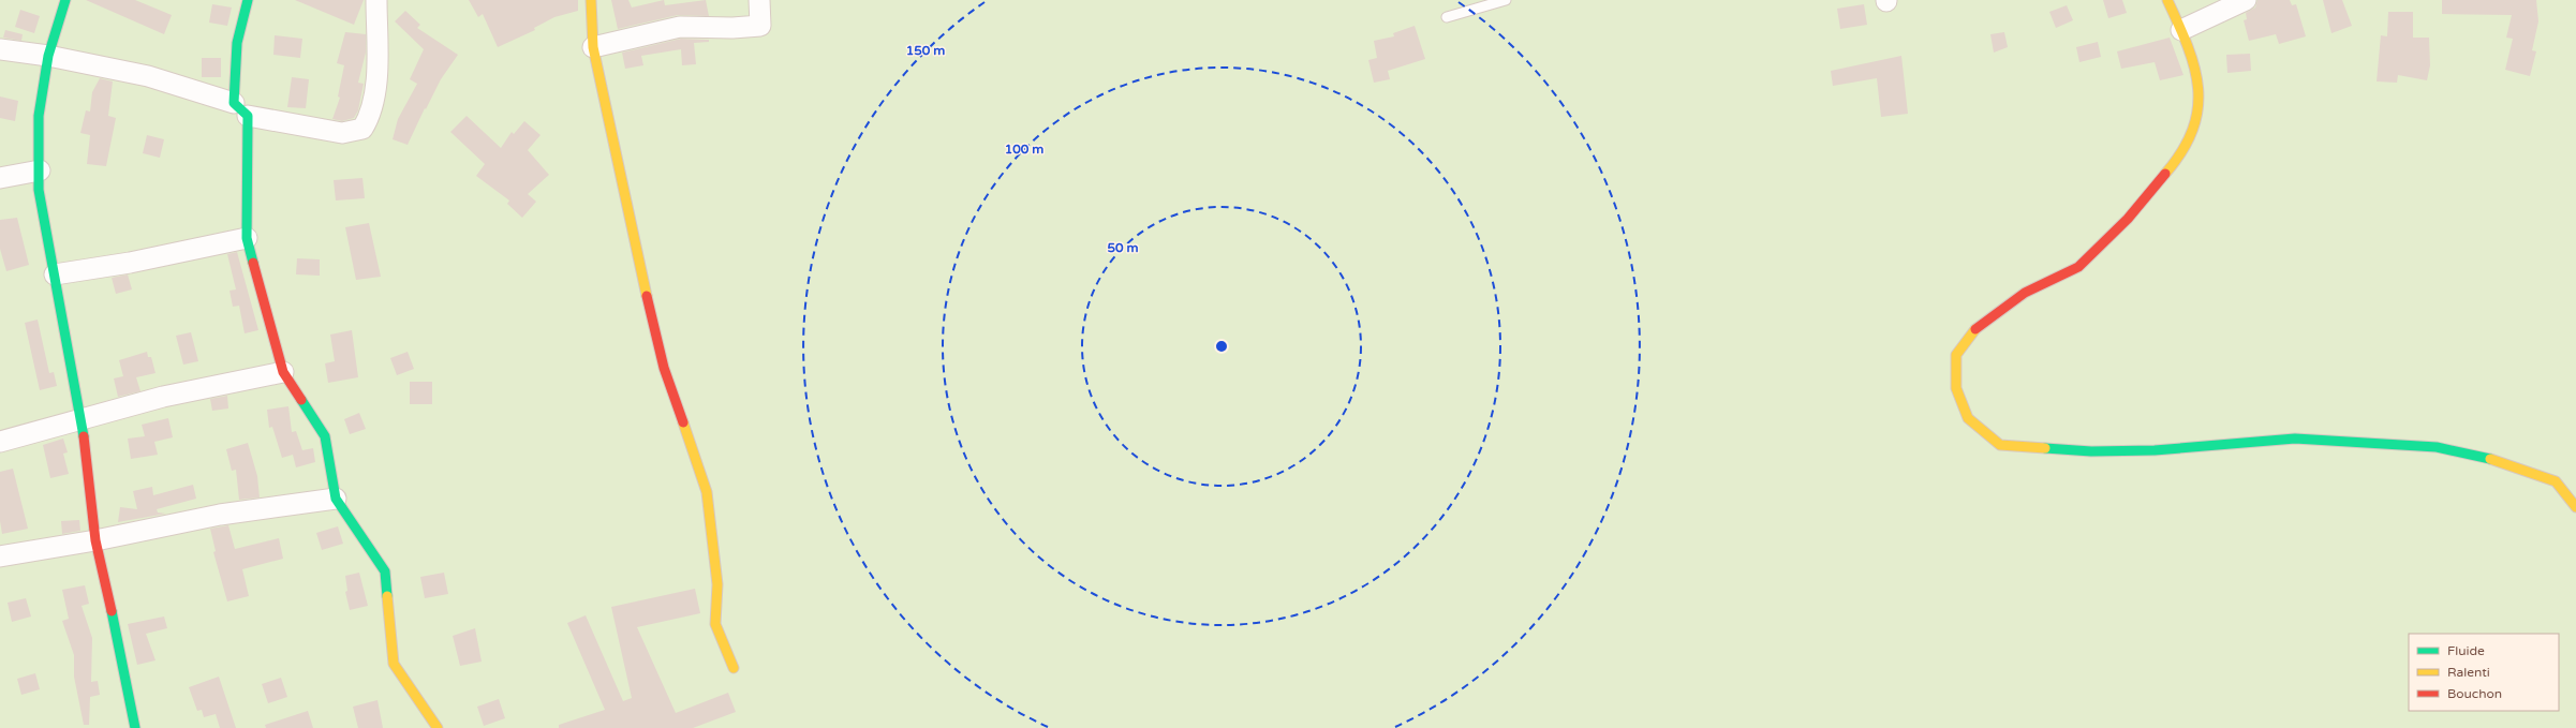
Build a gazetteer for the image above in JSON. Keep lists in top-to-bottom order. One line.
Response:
{"legend":["Fluide","Ralenti","Bouchon"],"rings":["150 m","100 m","50 m"]}
